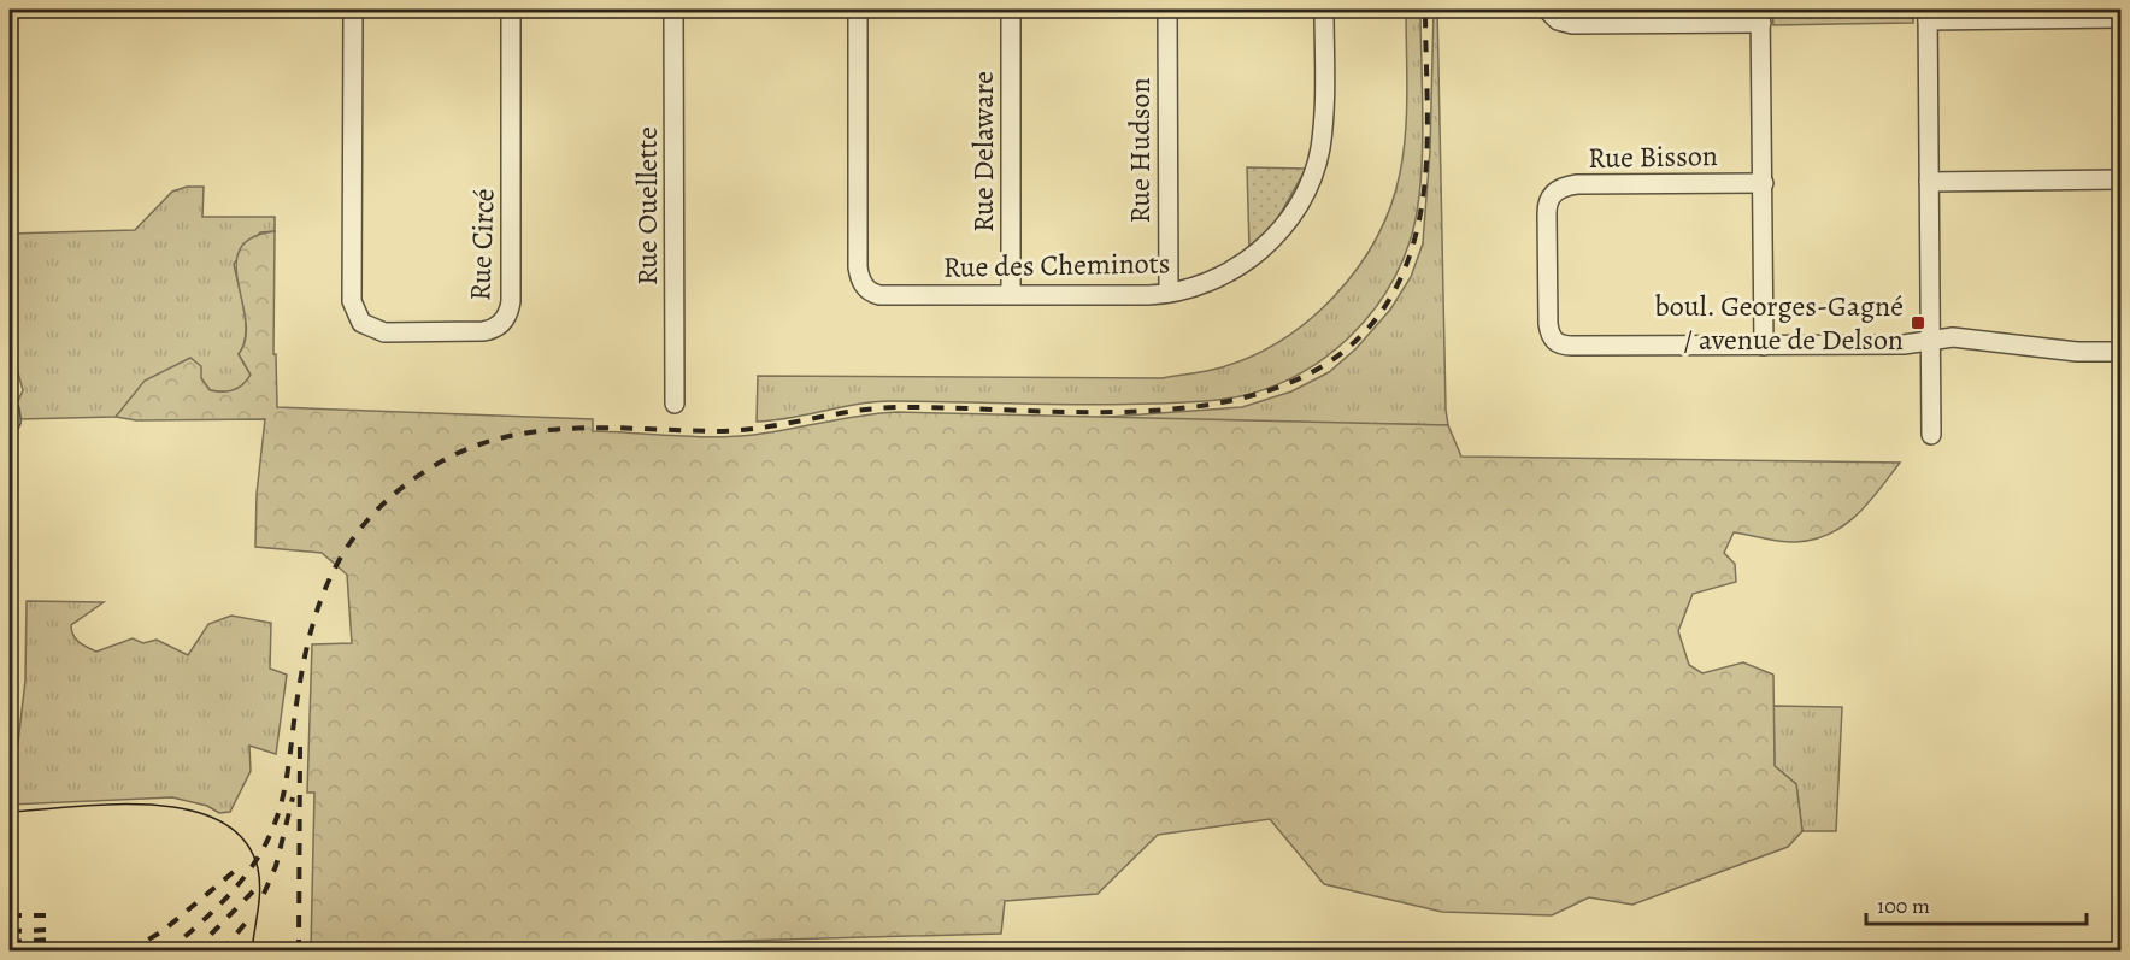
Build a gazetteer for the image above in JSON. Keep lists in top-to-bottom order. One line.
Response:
{"streets":{"street":["Rue Hudson","Rue Delaware","Rue Bisson","Rue Ouellette","Rue Circé","Rue des Cheminots"]},"crossings":[["Rue Hudson","Rue des Cheminots"],["Rue Delaware","Rue des Cheminots"]],"places":{"transit":["boul. Georges-Gagné / avenue de Delson"]},"scale_bar":"100 m"}
